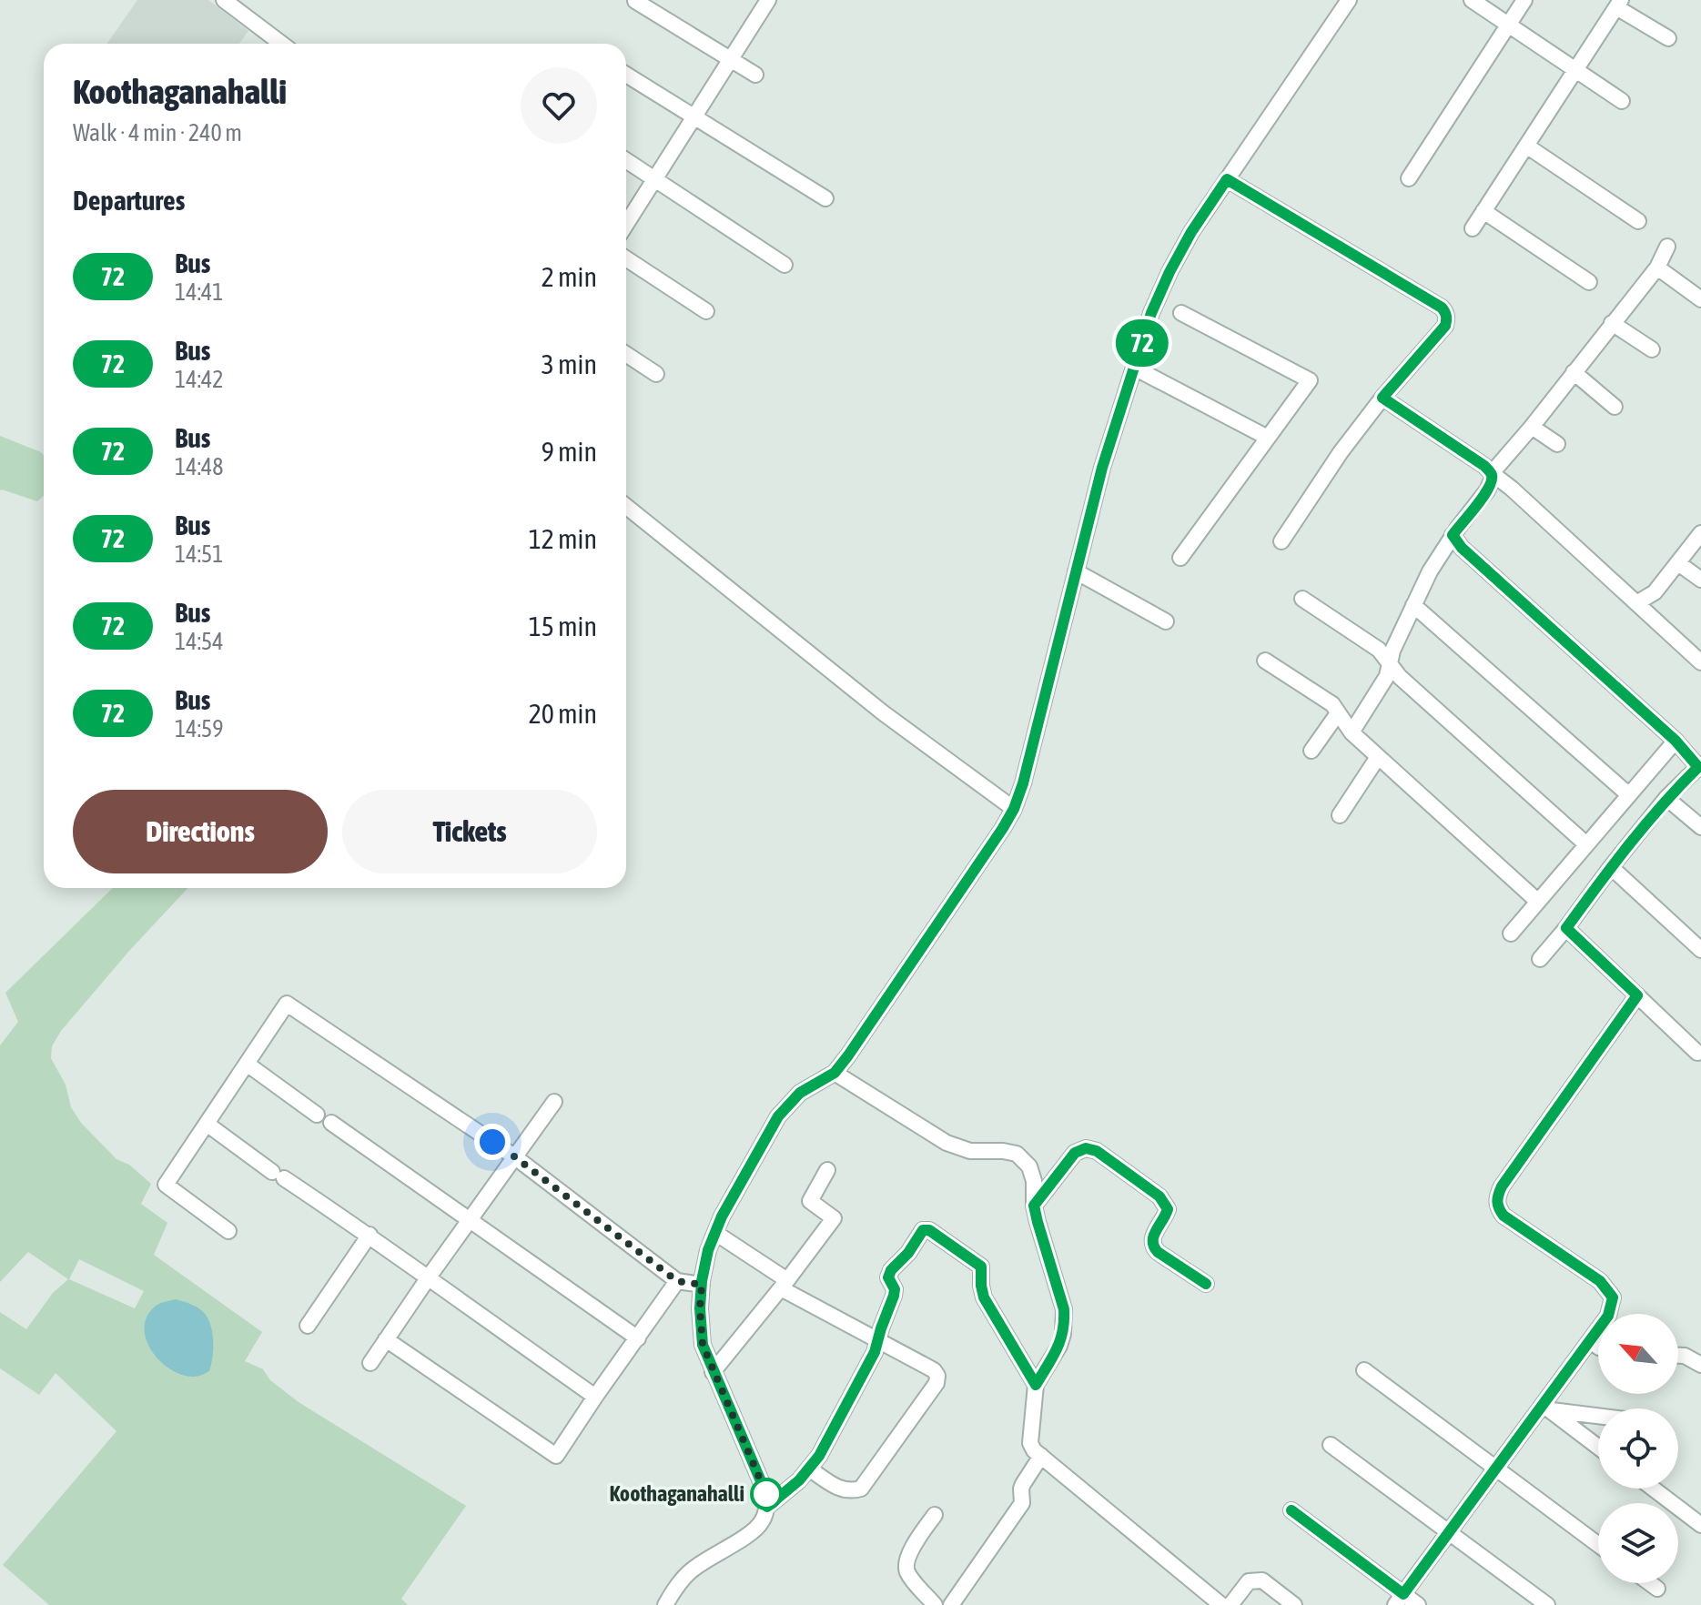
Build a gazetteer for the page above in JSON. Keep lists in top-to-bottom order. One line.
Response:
{"places":["Koothaganahalli"],"lines":["bus line 72"],"north":"top left","page":{"on_map":"72","heading":[["Koothaganahalli","Walk · 4 min · 240 m"],"Departures"],"list":[{"mark":"72","name":"Bus","note":"14:41","value":"2 min"},{"mark":"72","name":"Bus","note":"14:42","value":"3 min"},{"mark":"72","name":"Bus","note":"14:48","value":"9 min"},{"mark":"72","name":"Bus","note":"14:51","value":"12 min"},{"mark":"72","name":"Bus","note":"14:54","value":"15 min"},{"mark":"72","name":"Bus","note":"14:59","value":"20 min"}],"buttons":["Directions","Tickets"]}}
